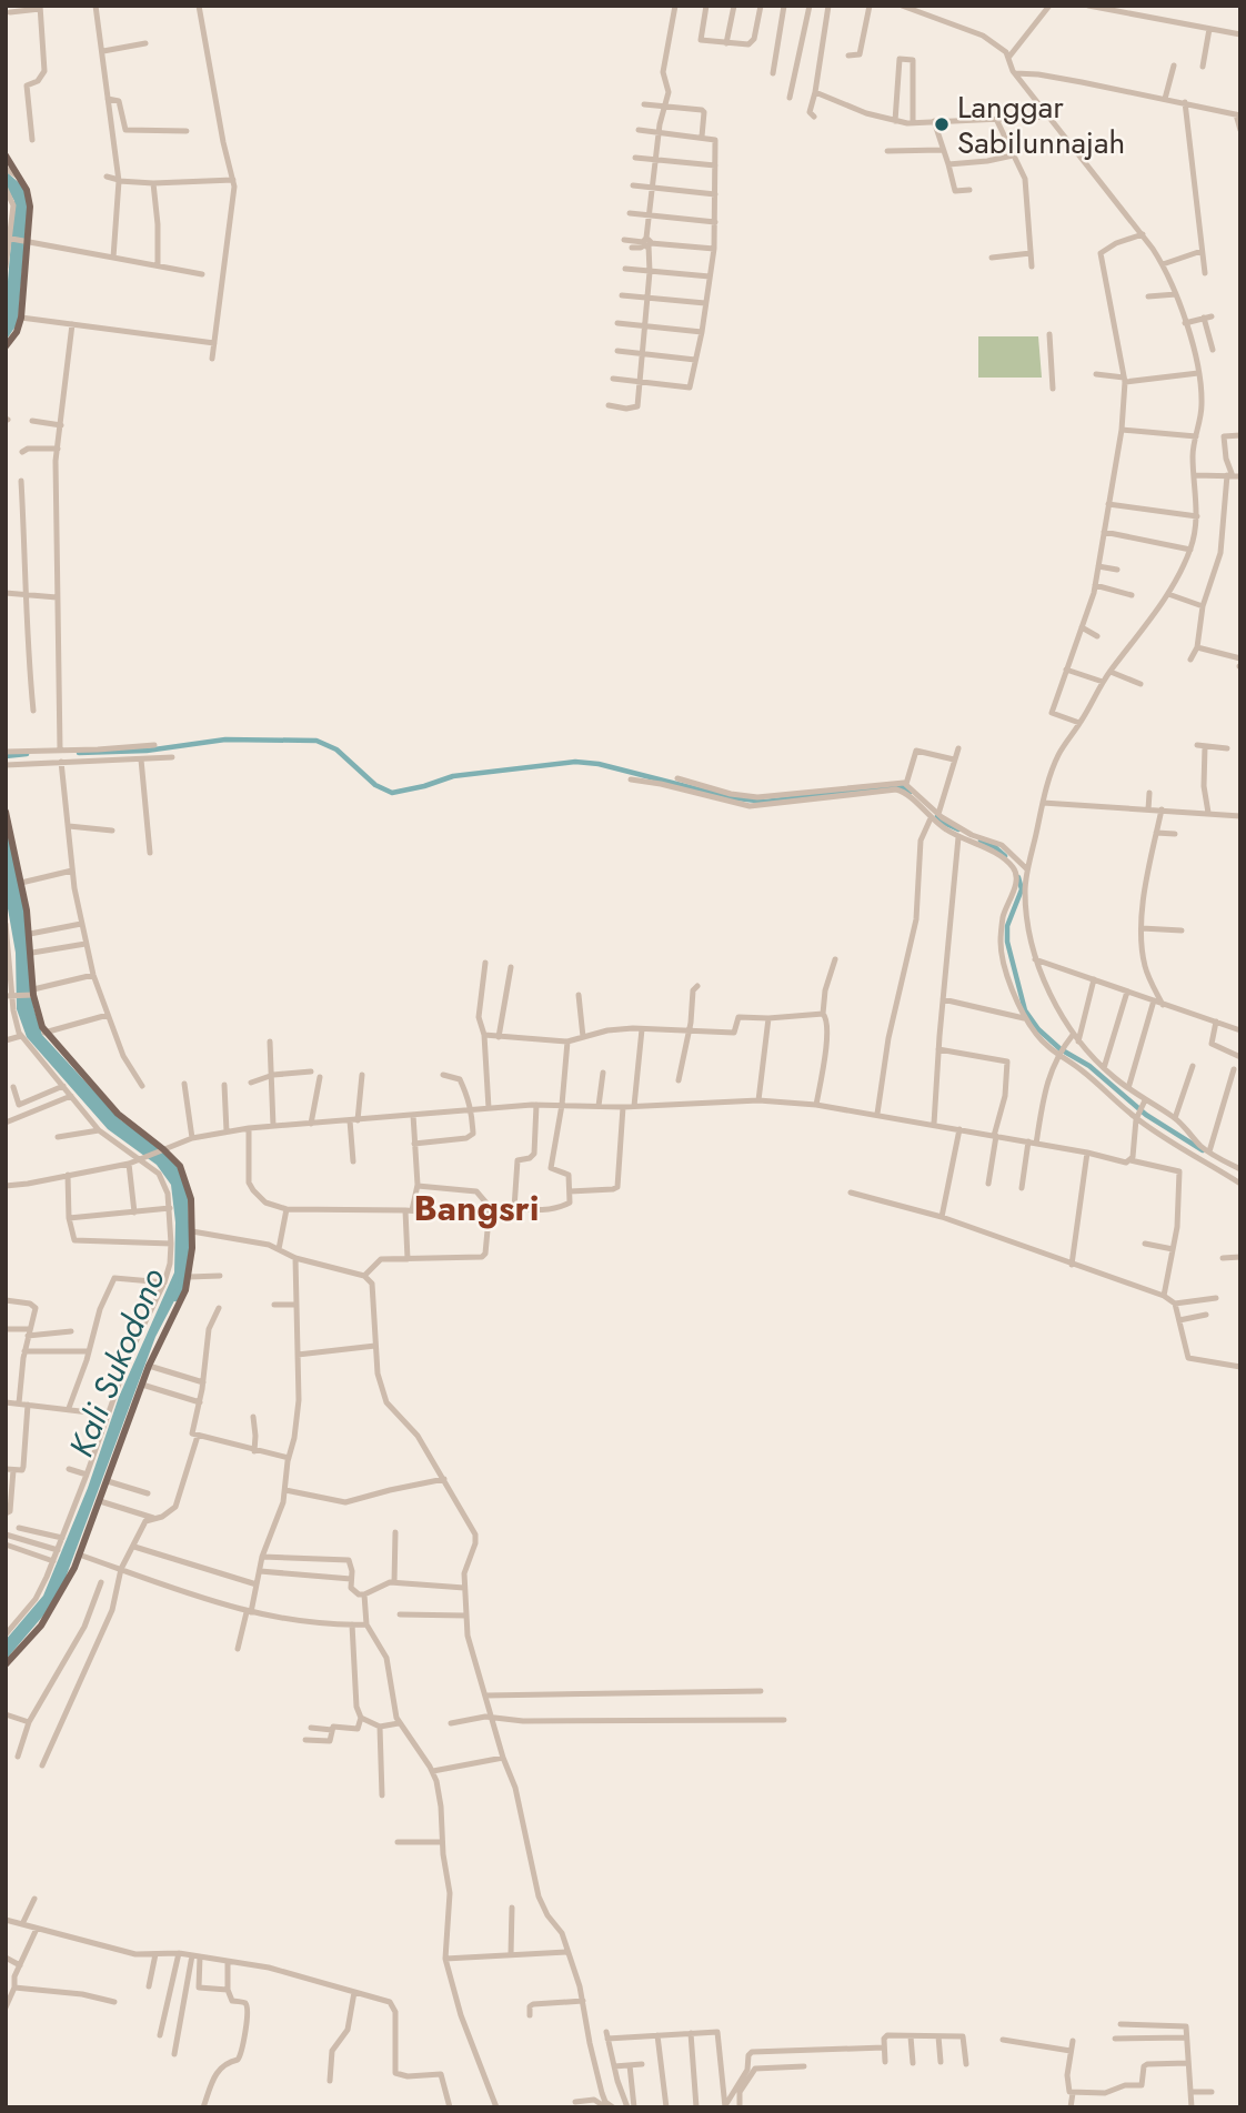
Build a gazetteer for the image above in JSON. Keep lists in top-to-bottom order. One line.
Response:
{"districts":["Bangsri"],"water":["Kali Sukodono"],"places":["Langgar Sabilunnajah"]}
